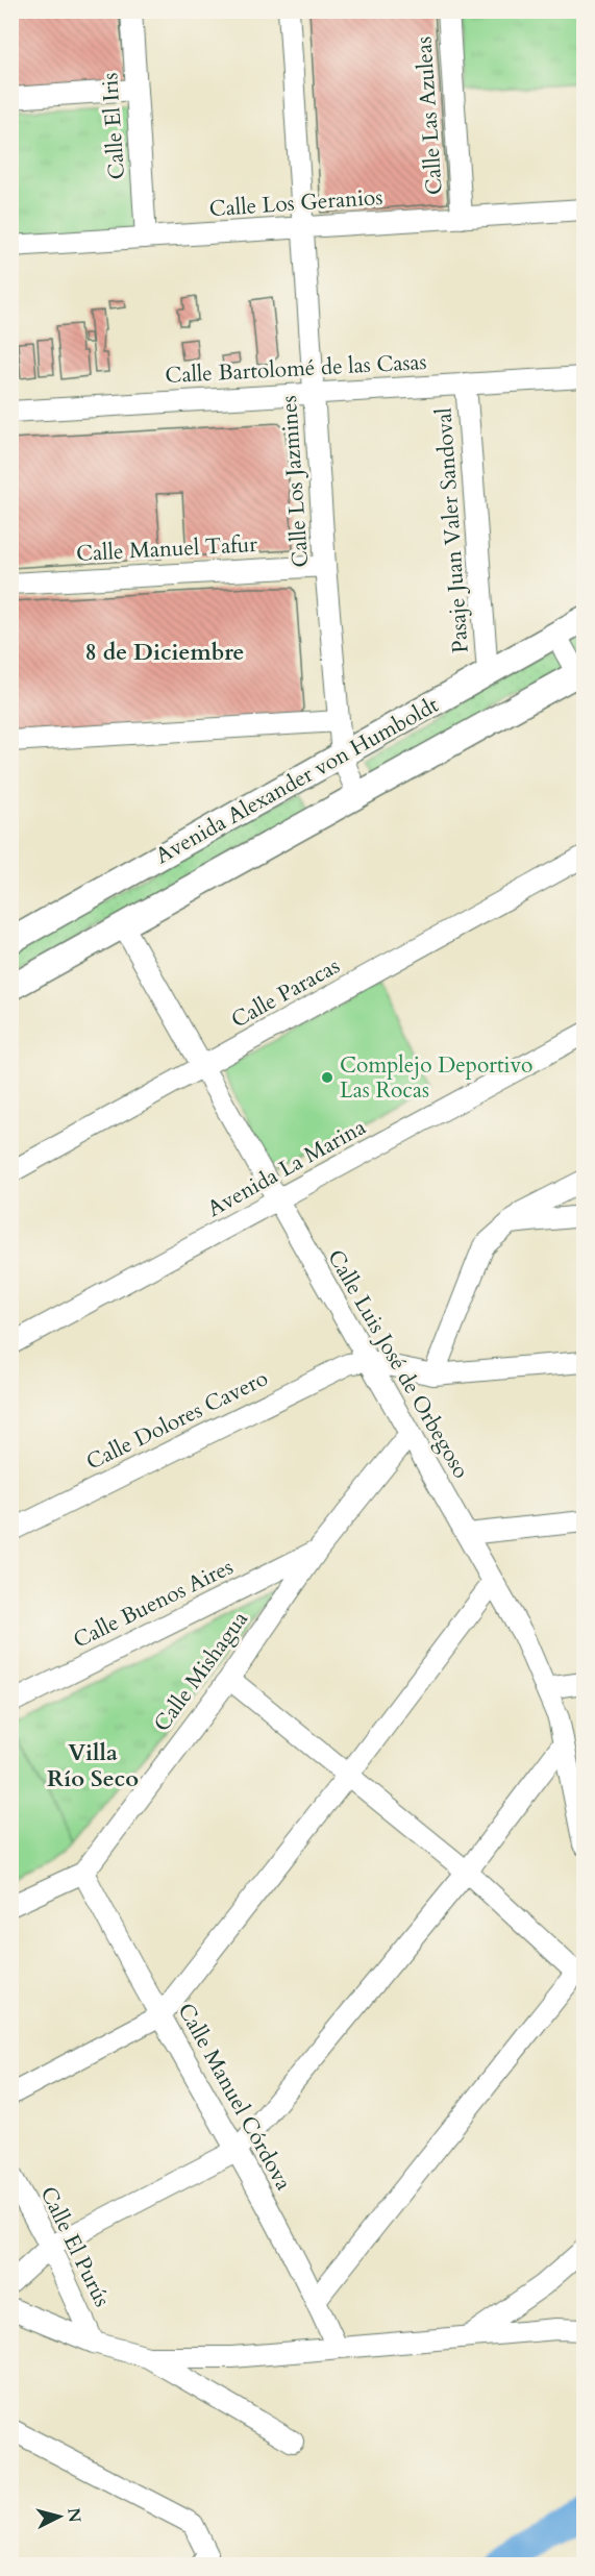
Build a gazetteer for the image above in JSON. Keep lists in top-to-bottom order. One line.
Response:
{"streets":{"main road":["Avenida Alexander von Humboldt"],"street":["Calle Las Azuleas","Calle El Iris","Calle Los Geranios","Calle Bartolomé de las Casas","Calle Los Jazmines","Pasaje Juan Valer Sandoval","Calle Manuel Tafur","Calle Paracas","Avenida La Marina","Calle Luis José de Orbegoso","Calle Dolores Cavero","Calle Buenos Aires","Calle Mishagua","Calle Manuel Córdova","Calle El Purús"]},"crossings":[["Calle Las Azuleas","Calle Los Geranios"],["Calle El Iris","Calle Los Geranios"],["Calle Los Geranios","Calle Los Jazmines"],["Calle Bartolomé de las Casas","Calle Los Jazmines"],["Calle Bartolomé de las Casas","Pasaje Juan Valer Sandoval"],["Calle Los Jazmines","Calle Manuel Tafur"],["Calle Los Jazmines","Avenida Alexander von Humboldt"],["Pasaje Juan Valer Sandoval","Avenida Alexander von Humboldt"],["Avenida Alexander von Humboldt","Calle Luis José de Orbegoso"],["Calle Paracas","Calle Luis José de Orbegoso"],["Avenida La Marina","Calle Luis José de Orbegoso"],["Calle Luis José de Orbegoso","Calle Dolores Cavero"],["Calle Luis José de Orbegoso","Calle Mishagua"],["Calle Buenos Aires","Calle Mishagua"],["Calle Mishagua","Calle Manuel Córdova"]],"districts":["8 de Diciembre","Villa Río Seco"],"places":["Complejo Deportivo Las Rocas"],"north":"right"}
